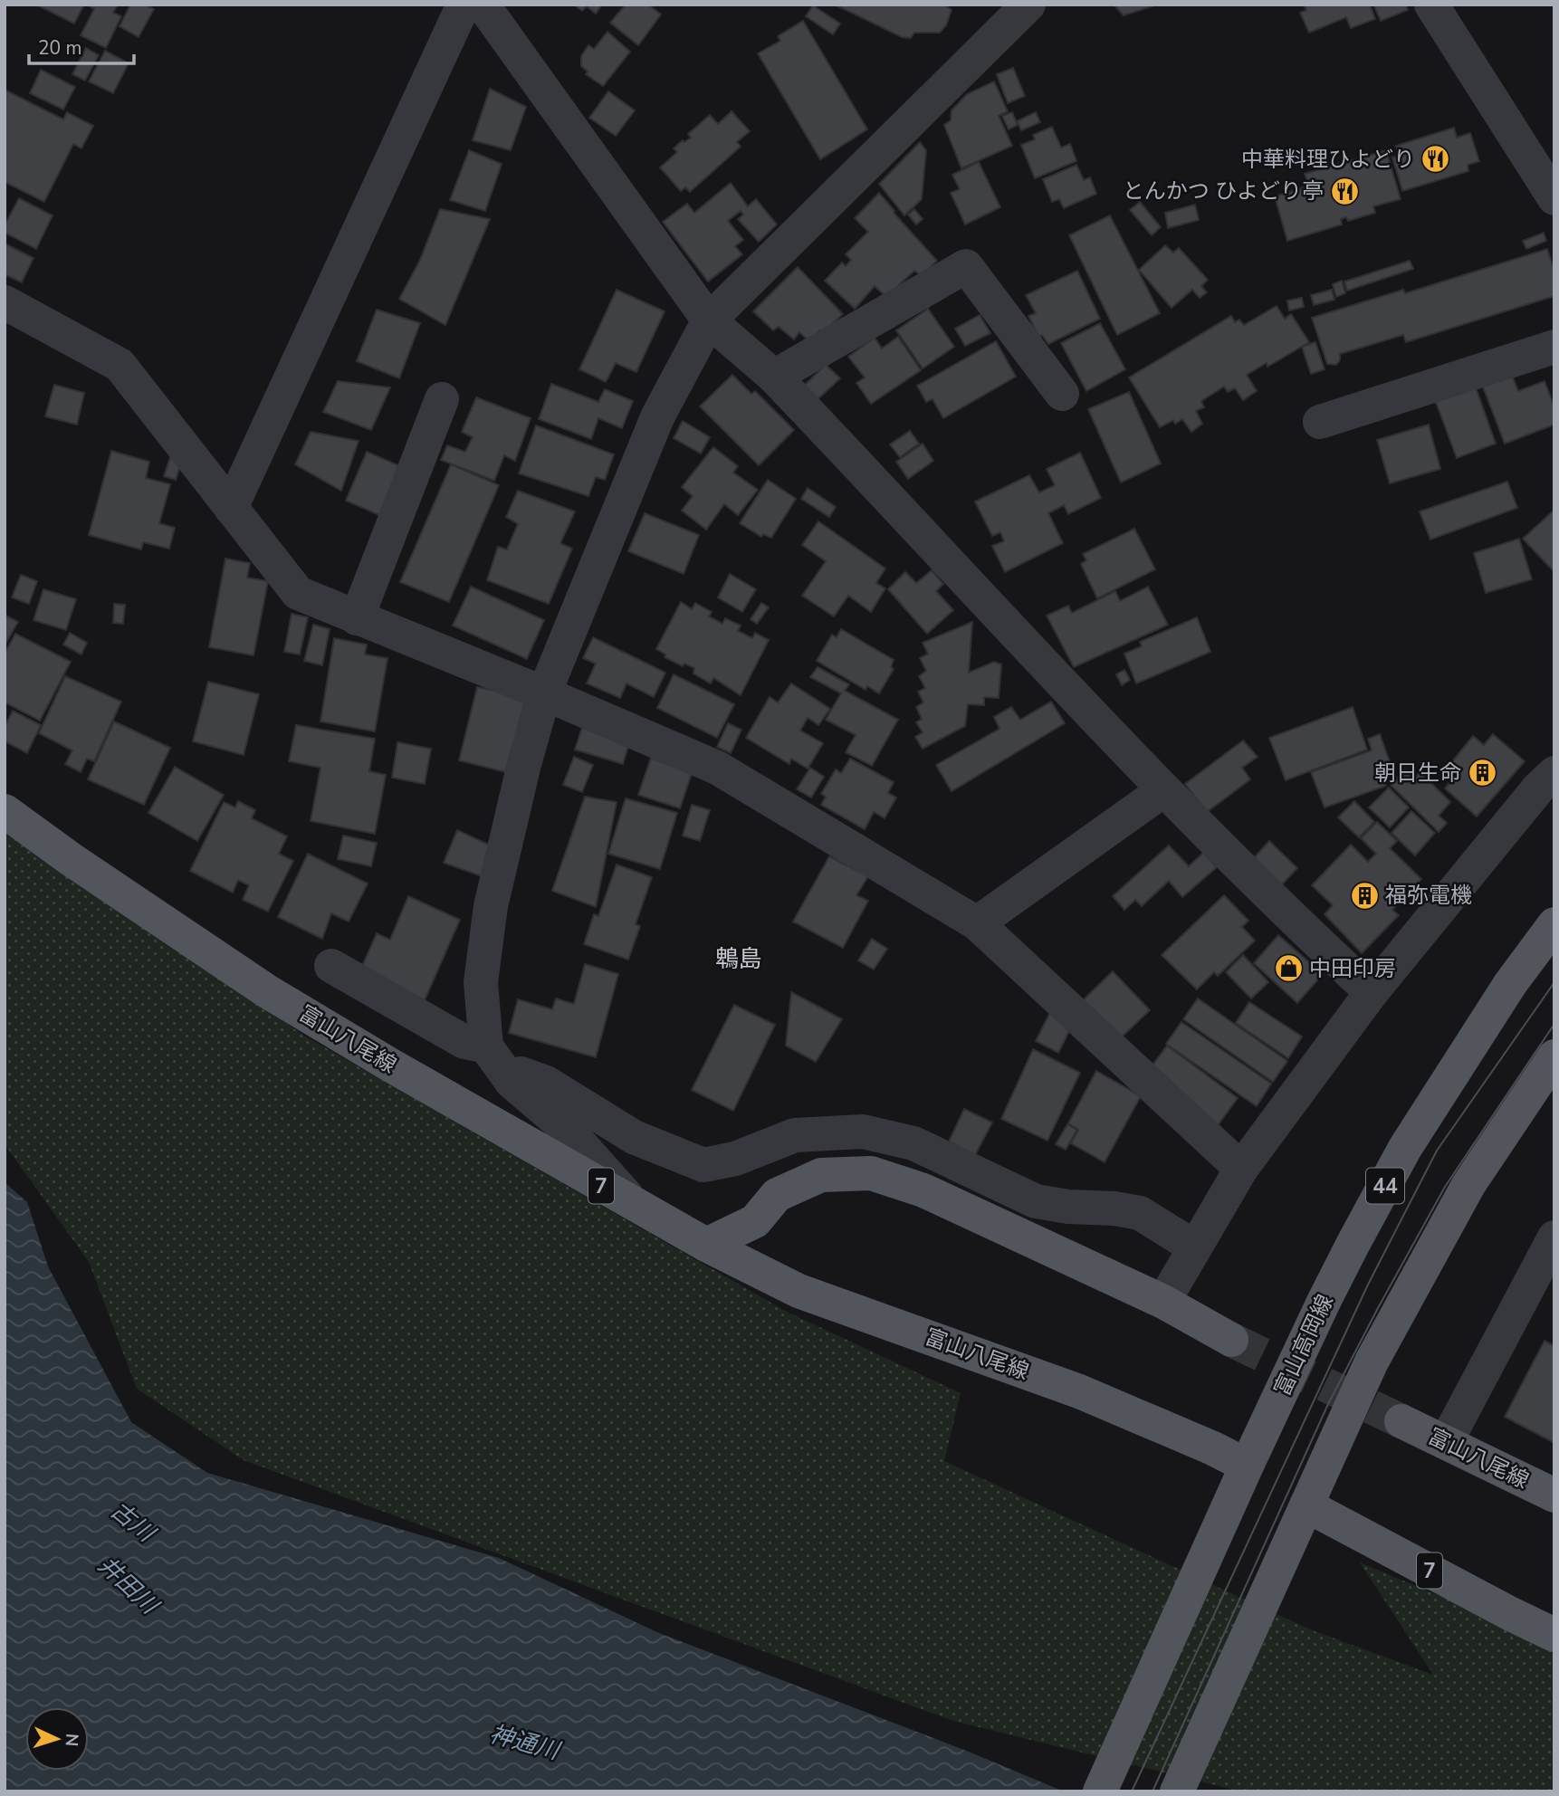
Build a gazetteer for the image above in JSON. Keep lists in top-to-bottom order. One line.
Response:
{"streets":{"main road":["富山八尾線","7","44","富山高岡線"]},"crossings":[["富山八尾線","富山高岡線"]],"districts":["鵯島"],"water":["古川","井田川","神通川"],"places":{"restaurant":["中華料理ひよどり","とんかつ ひよどり亭"],"building":["朝日生命","福弥電機"],"shop":["中田印房"]},"scale_bar":"20 m","north":"right"}
